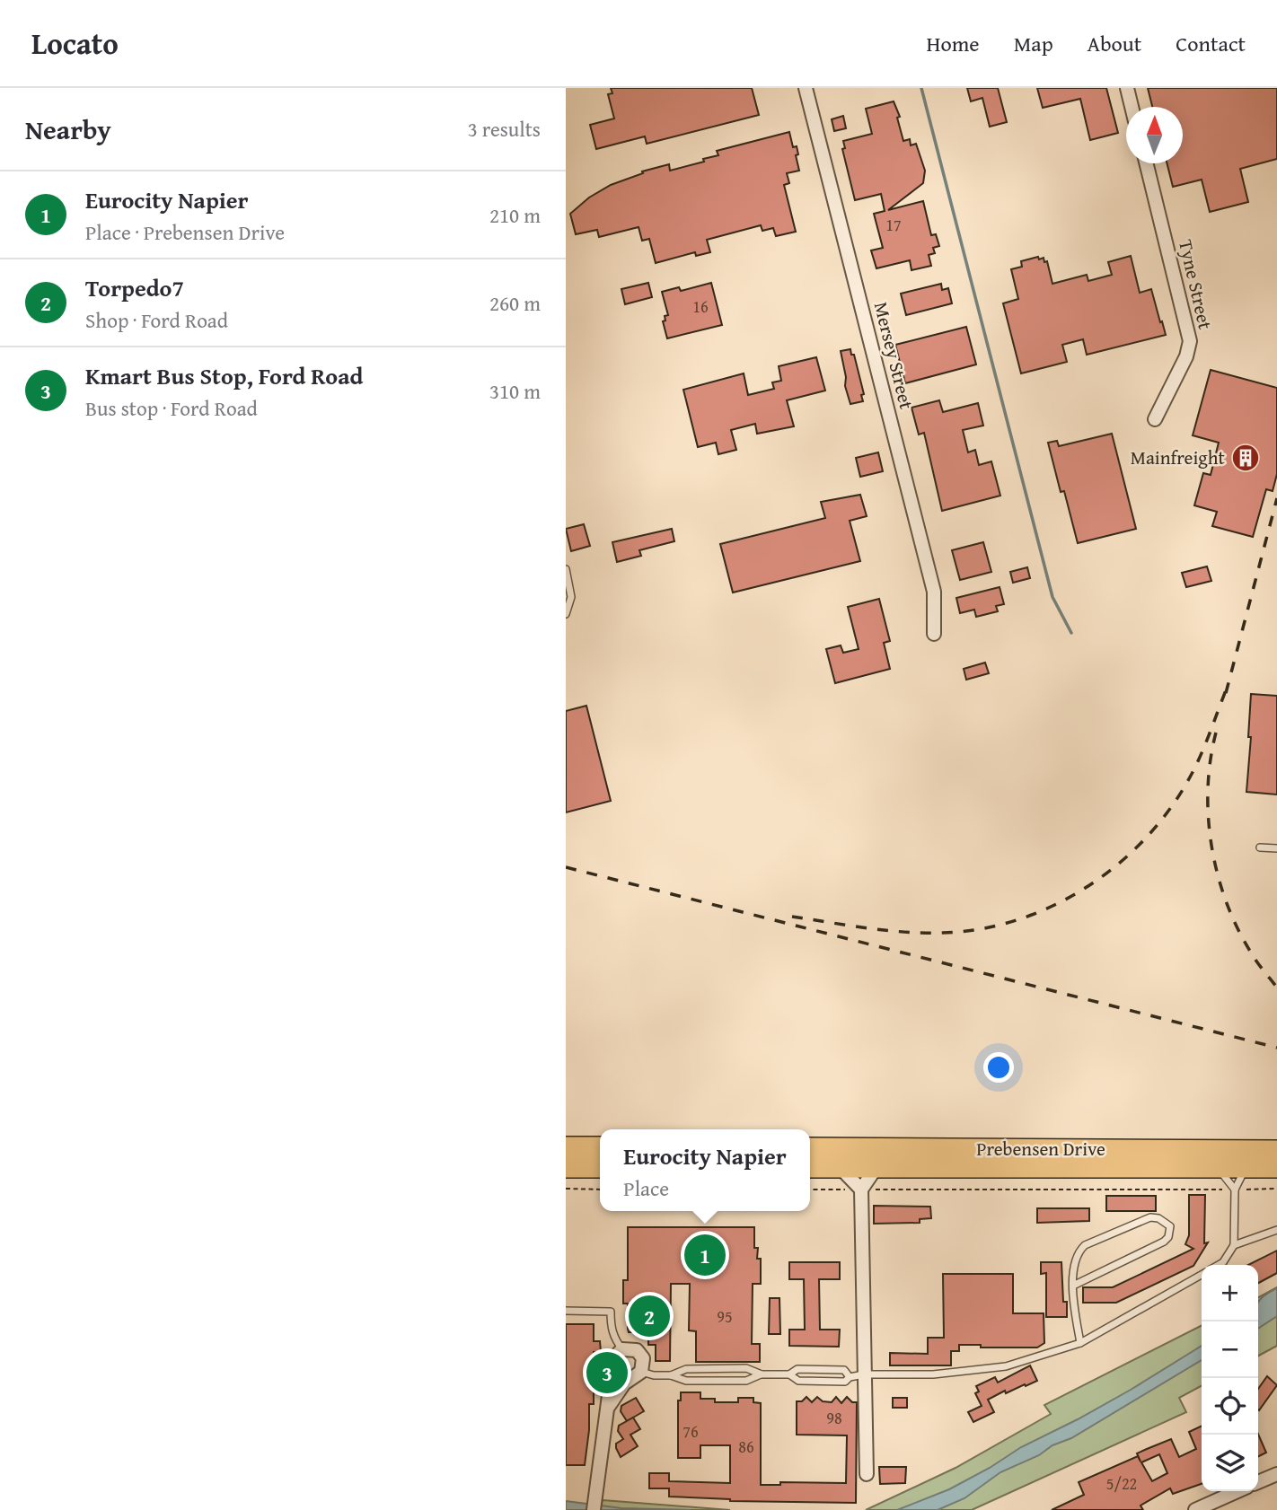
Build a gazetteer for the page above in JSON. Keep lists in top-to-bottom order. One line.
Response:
{"streets":{"main road":["Prebensen Drive"],"street":["Tyne Street","Mersey Street"]},"places":{"building":["Mainfreight"]},"house_numbers":["17","16","95","98","76","86","5/22"],"north":"top","page":{"header":"Locato","nav":["Home","Map","About","Contact"],"heading":["Nearby","3 results"],"list":[{"mark":"1","name":"Eurocity Napier","note":"Place · Prebensen Drive","value":"210 m"},{"mark":"2","name":"Torpedo7","note":"Shop · Ford Road","value":"260 m"},{"mark":"3","name":"Kmart Bus Stop, Ford Road","note":"Bus stop · Ford Road","value":"310 m"}],"popup":["Eurocity Napier","Place"],"pins":["1","2","3"],"map_buttons":["+","−"]}}
